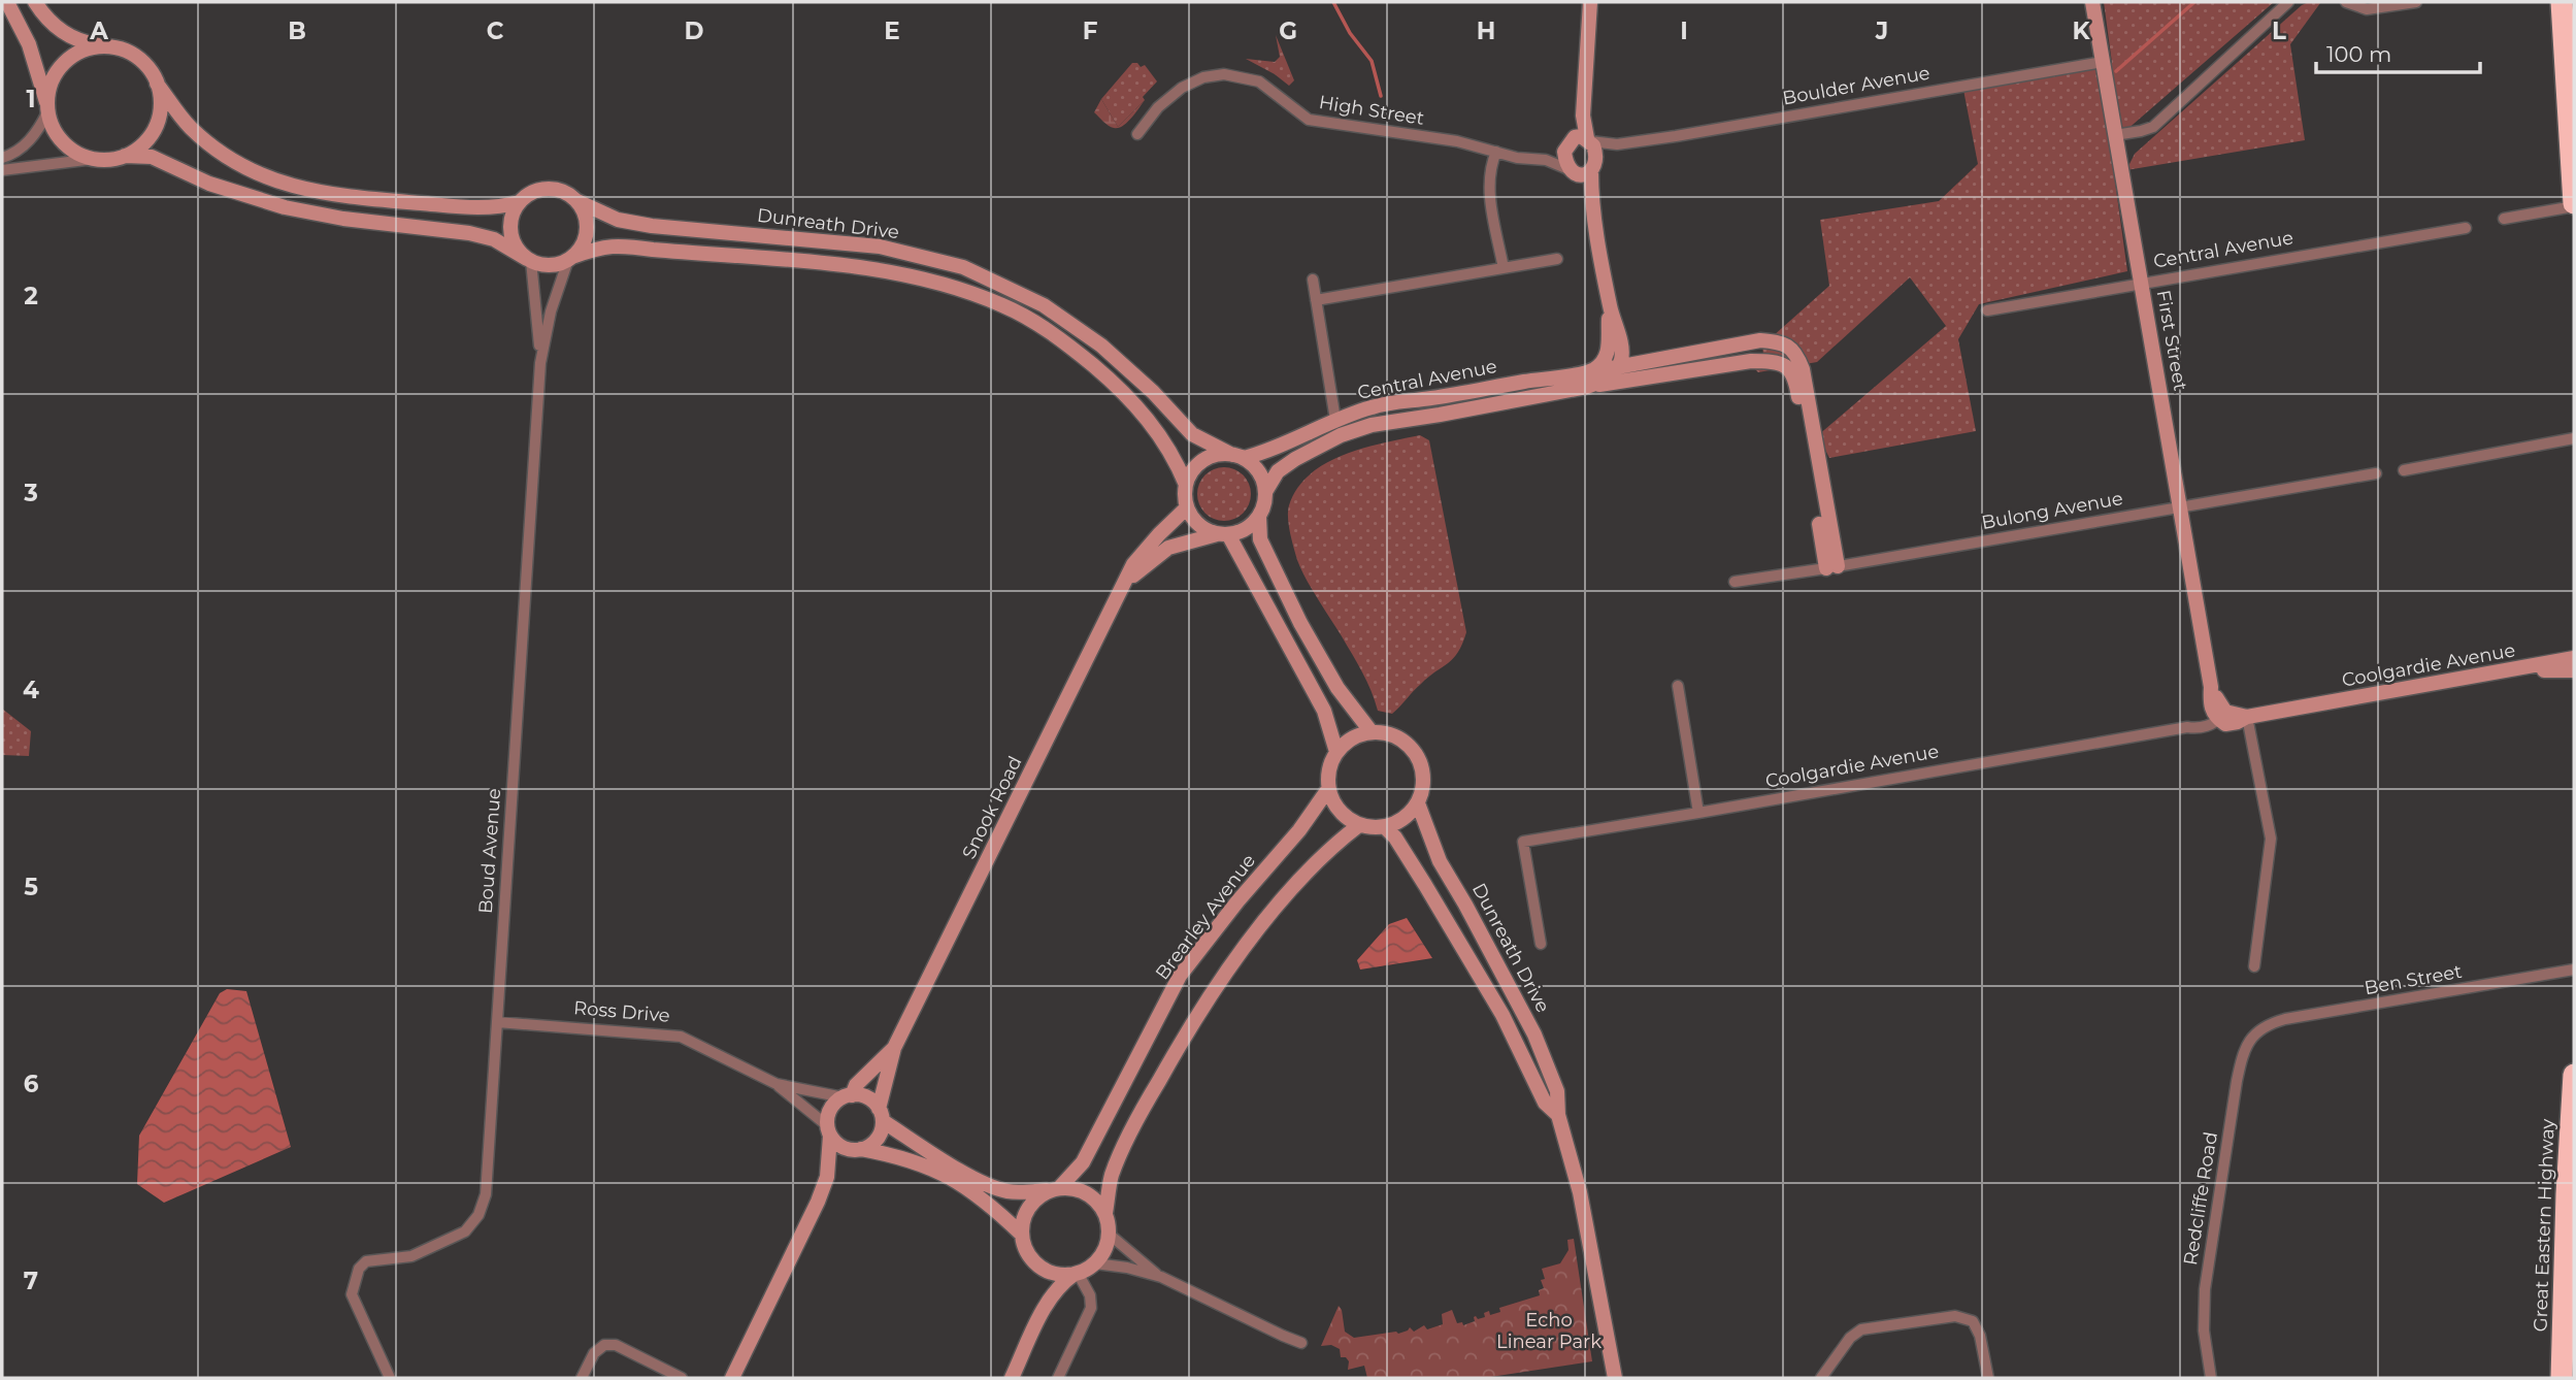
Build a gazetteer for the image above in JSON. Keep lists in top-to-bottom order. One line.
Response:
{"streets":{"highway":["Great Eastern Highway"],"main road":["Dunreath Drive","Central Avenue","First Street","Coolgardie Avenue","Snook Road","Brearley Avenue"],"street":["Boulder Avenue","High Street","Bulong Avenue","Boud Avenue","Ben Street","Ross Drive","Redcliffe Road"]},"crossings":[["Boulder Avenue","High Street"],["Boulder Avenue","First Street"],["Dunreath Drive","Central Avenue"],["Dunreath Drive","Snook Road"],["Dunreath Drive","Boud Avenue"],["Dunreath Drive","Brearley Avenue"],["Central Avenue","First Street"],["Central Avenue","Bulong Avenue"],["Central Avenue","Snook Road"],["First Street","Bulong Avenue"],["First Street","Coolgardie Avenue"],["Snook Road","Ross Drive"],["Boud Avenue","Ross Drive"],["Ben Street","Redcliffe Road"]],"parks":["Echo Linear Park"],"scale_bar":"100 m","grid":{"columns":["A","B","C","D","E","F","G","H","I","J","K","L"],"rows":["1","2","3","4","5","6","7"]}}
